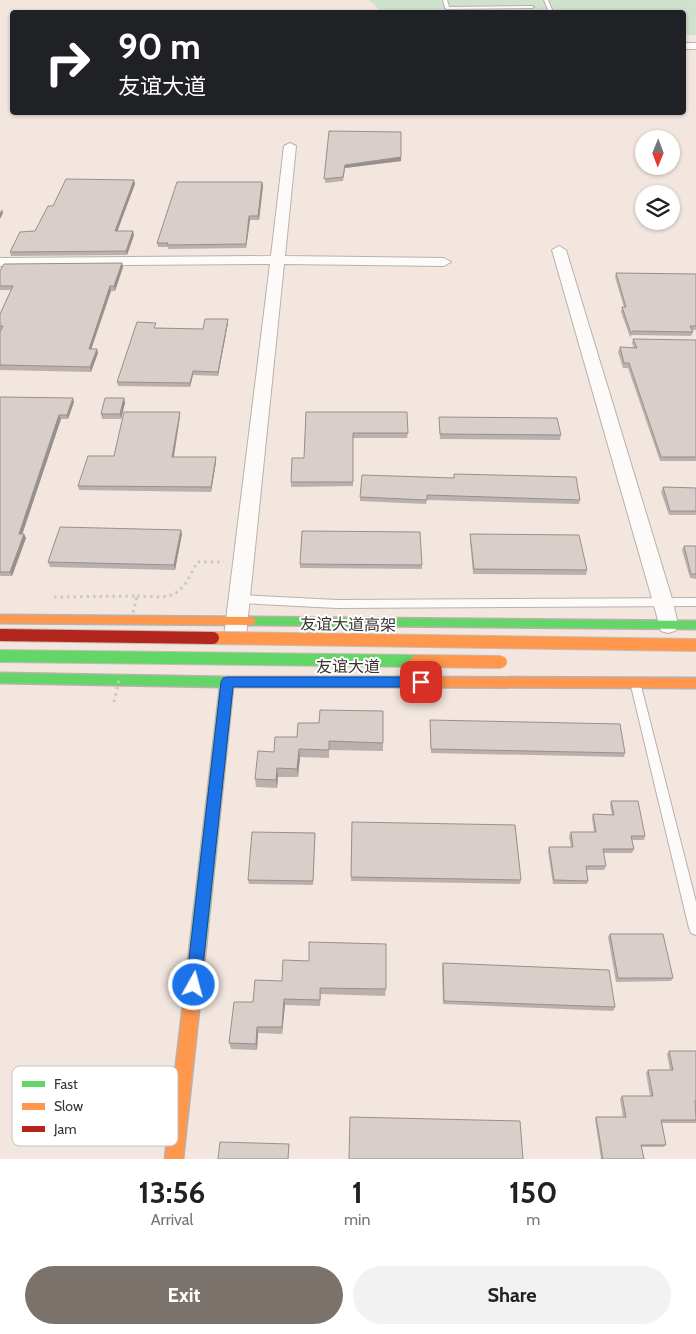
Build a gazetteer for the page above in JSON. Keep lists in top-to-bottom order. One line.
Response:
{"streets":{"main road":["友谊大道高架","友谊大道"]},"legend":["Fast","Slow","Jam"],"north":"bottom","page":{"turn":["90 m","友谊大道"],"eta":["13:56","Arrival","1","min","150","m"],"buttons":["Exit","Share"]}}
